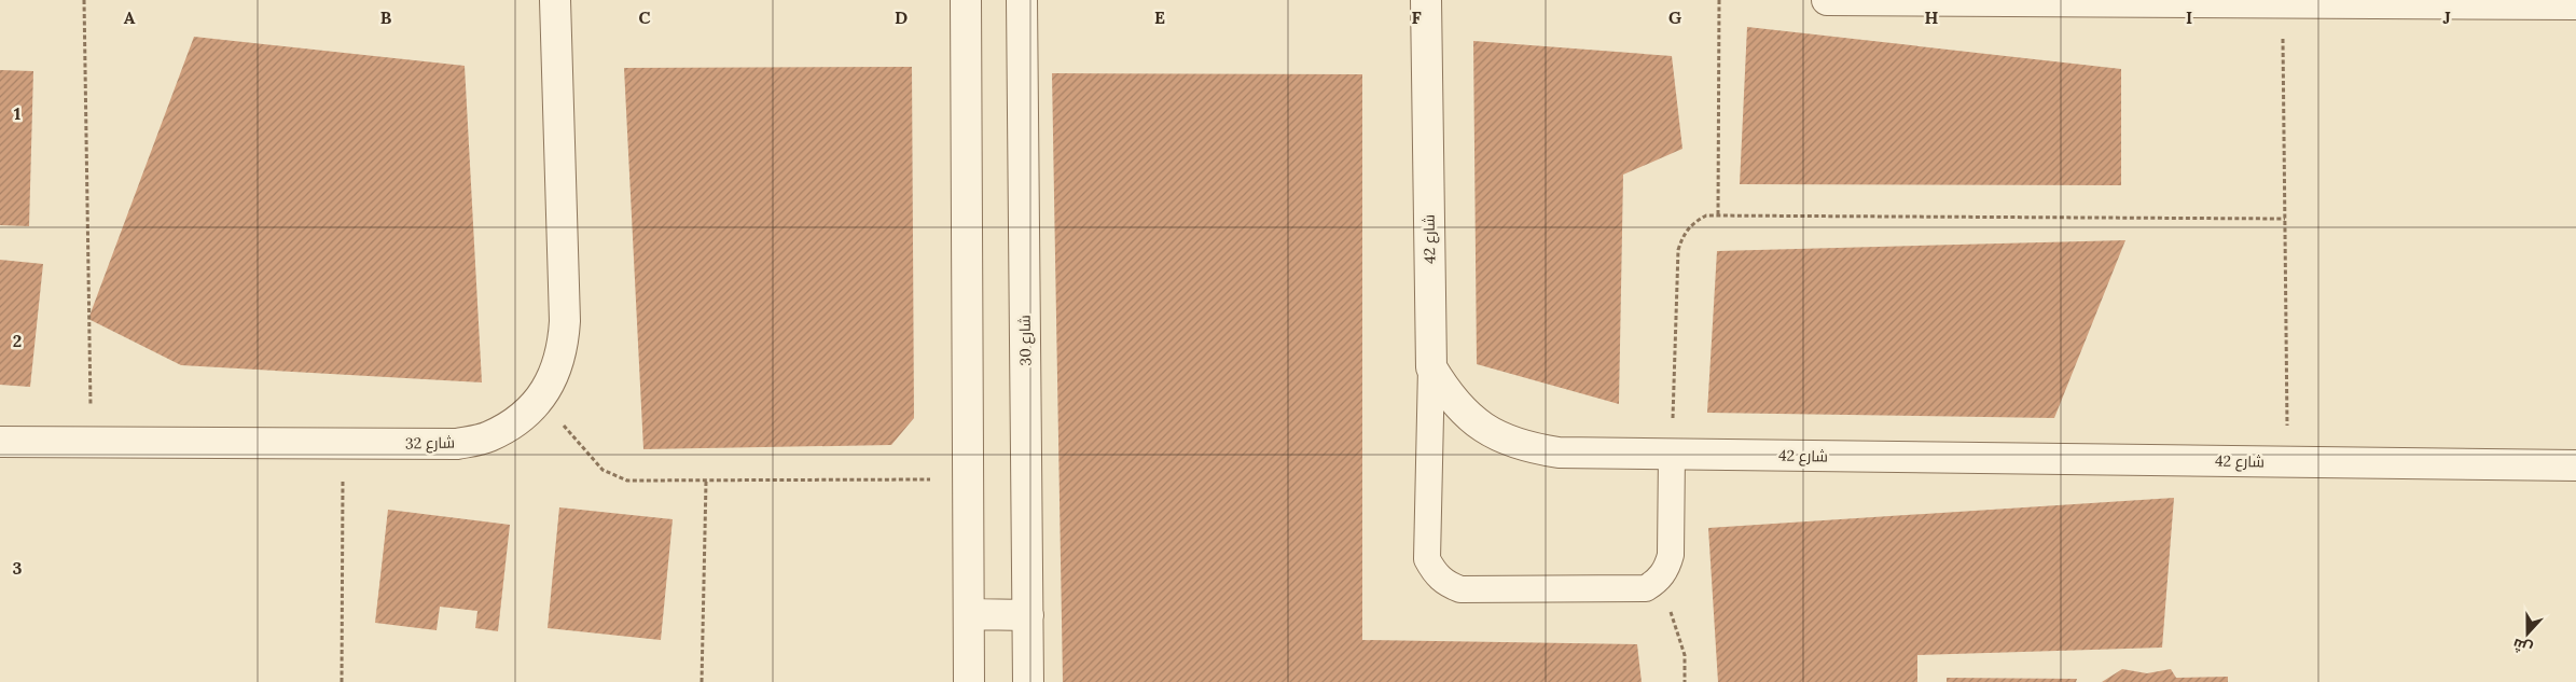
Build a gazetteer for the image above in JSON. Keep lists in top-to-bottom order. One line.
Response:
{"streets":{"street":["شارع 42","شارع 30","شارع 32"]},"north":"bottom","grid":{"columns":["A","B","C","D","E","F","G","H","I","J"],"rows":["1","2","3"]}}
